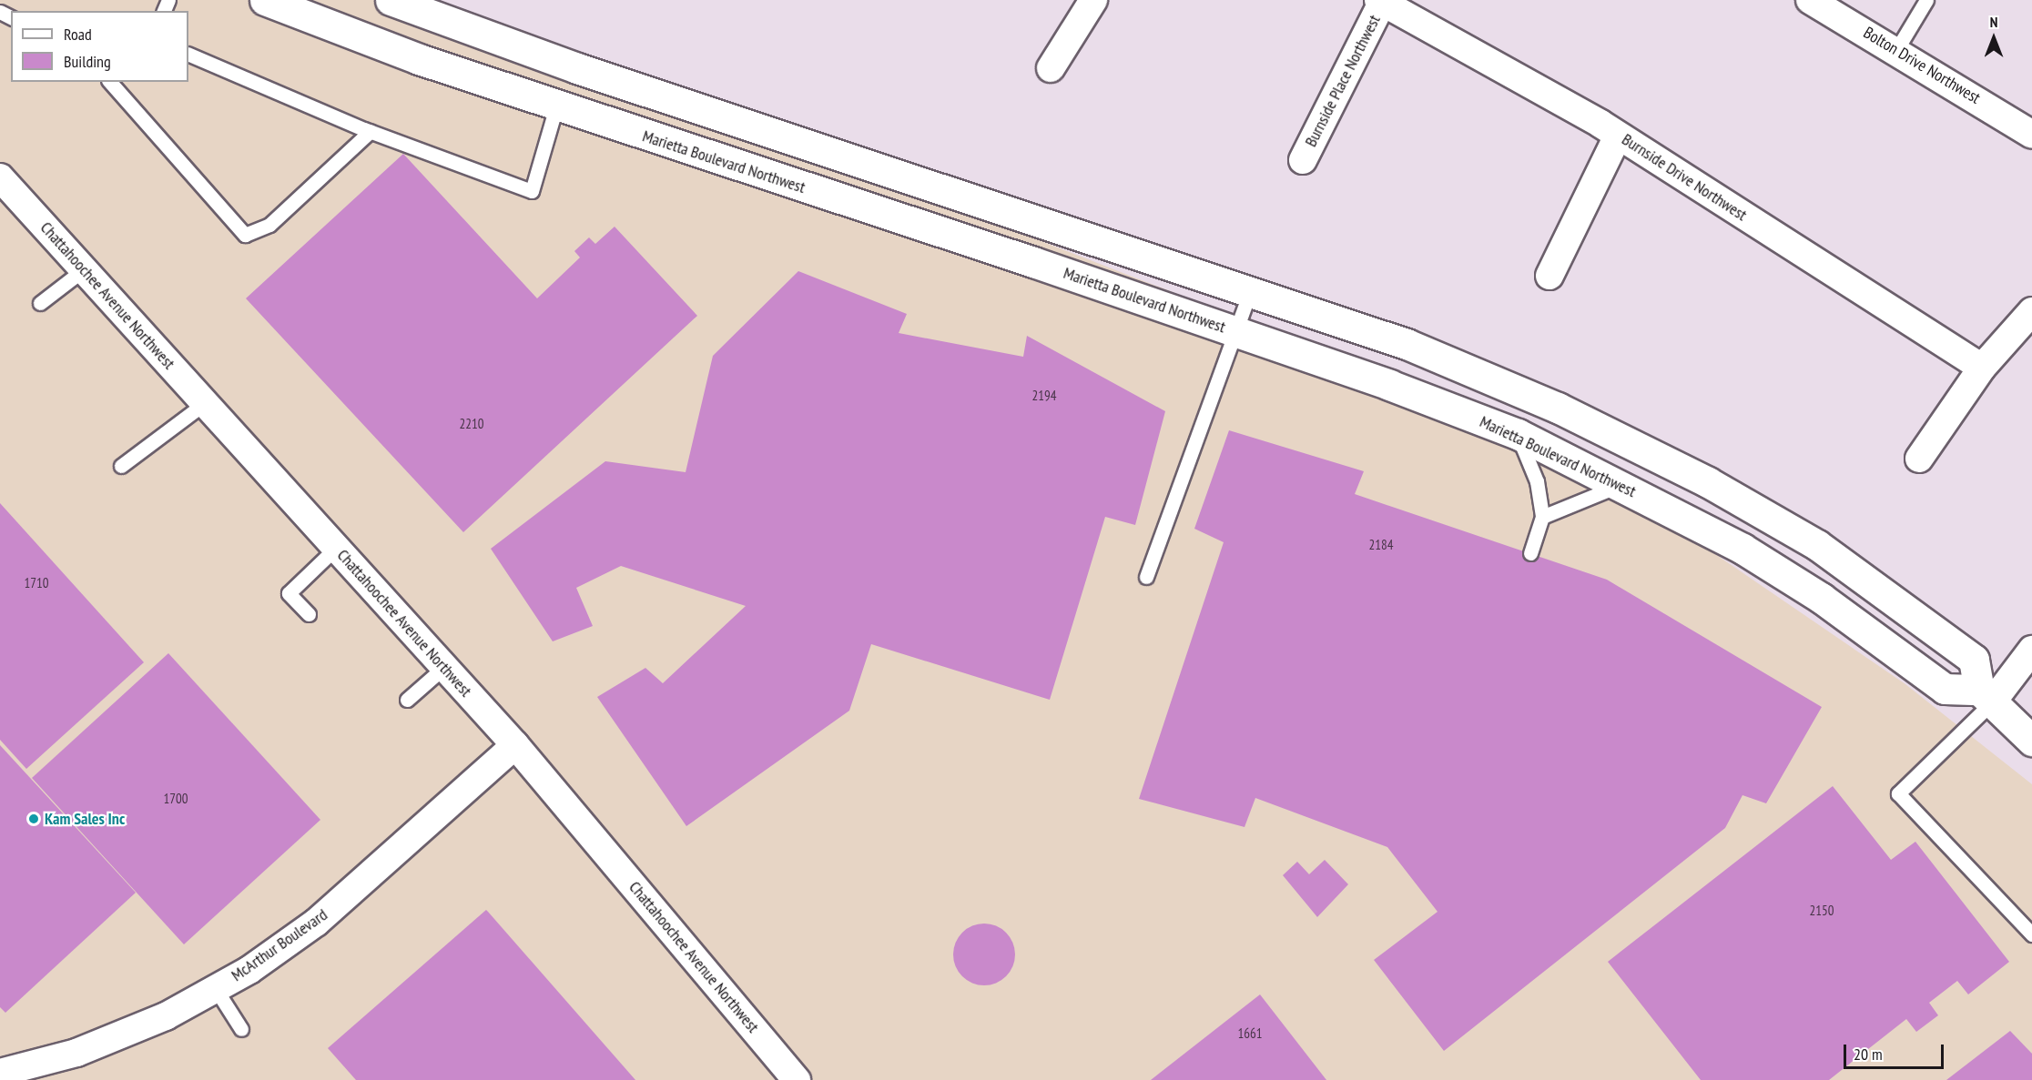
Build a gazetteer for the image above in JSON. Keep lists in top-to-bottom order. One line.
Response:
{"streets":{"main road":["Marietta Boulevard Northwest"],"street":["Bolton Drive Northwest","Burnside Place Northwest","Burnside Drive Northwest","Chattahoochee Avenue Northwest","McArthur Boulevard"]},"crossings":[["Burnside Place Northwest","Burnside Drive Northwest"],["Chattahoochee Avenue Northwest","McArthur Boulevard"]],"places":["Kam Sales Inc"],"house_numbers":["2194","2210","2184","1710","1700","2150","1661"],"legend":["Road","Building"],"scale_bar":"20 m","north":"top"}
